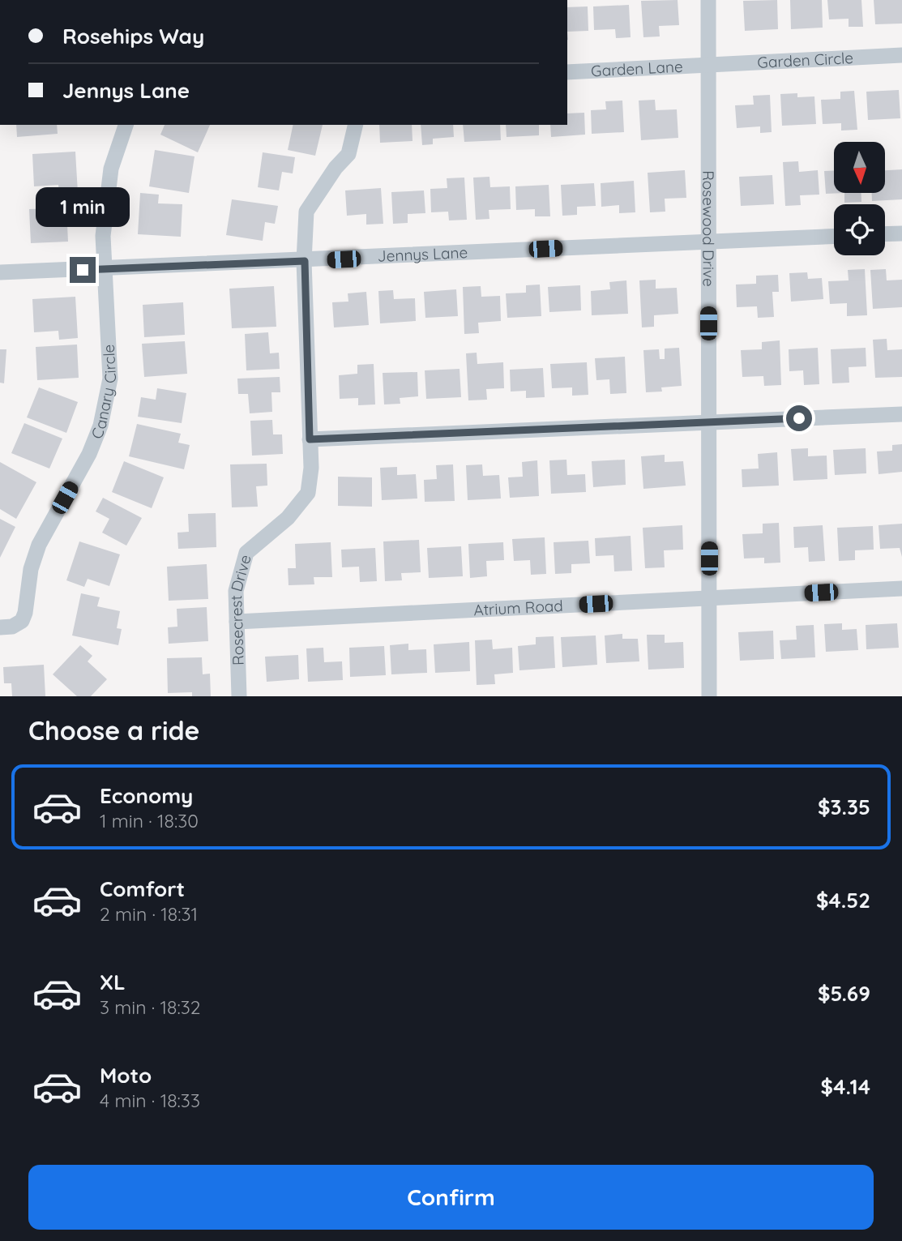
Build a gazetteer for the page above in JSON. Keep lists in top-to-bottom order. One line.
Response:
{"streets":{"street":["Garden Circle","Garden Lane","Rosewood Drive","Jennys Lane","Canary Circle","Atrium Road","Rosecrest Drive"]},"crossings":[["Garden Circle","Garden Lane"],["Garden Circle","Rosewood Drive"],["Garden Lane","Rosewood Drive"],["Rosewood Drive","Jennys Lane"],["Rosewood Drive","Atrium Road"],["Jennys Lane","Canary Circle"],["Jennys Lane","Rosecrest Drive"],["Atrium Road","Rosecrest Drive"]],"north":"bottom","page":{"banner":["Rosehips Way","Jennys Lane"],"bubble":"1 min","heading":"Choose a ride","list":[{"name":"Economy","note":"1 min · 18:30","value":"$3.35"},{"name":"Comfort","note":"2 min · 18:31","value":"$4.52"},{"name":"XL","note":"3 min · 18:32","value":"$5.69"},{"name":"Moto","note":"4 min · 18:33","value":"$4.14"}],"buttons":"Confirm"}}
